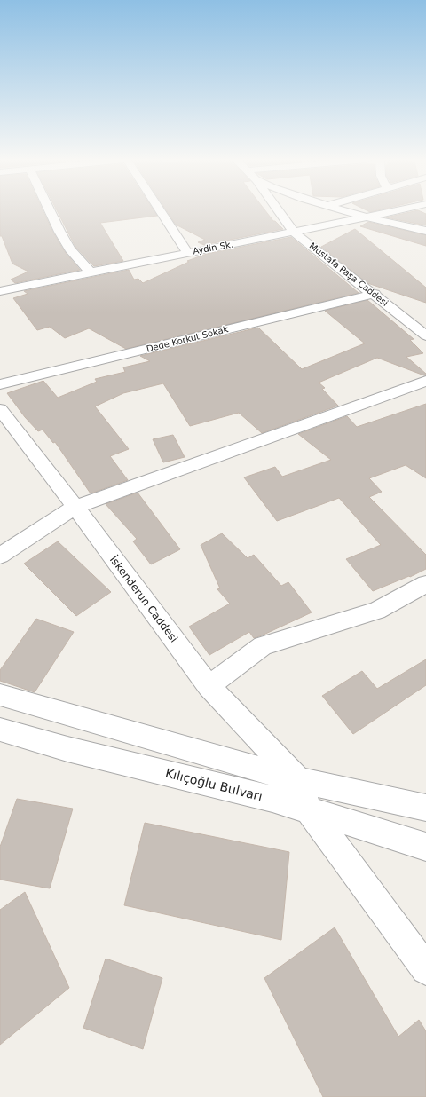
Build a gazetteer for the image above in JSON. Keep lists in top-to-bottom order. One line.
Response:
{"streets":{"street":["Aydin Sk.","Mustafa Paşa Caddesi","Dede Korkut Sokak","İskenderun Caddesi","Kılıçoğlu Bulvarı"]},"crossings":[["Aydin Sk.","Mustafa Paşa Caddesi"],["Mustafa Paşa Caddesi","Dede Korkut Sokak"]]}
